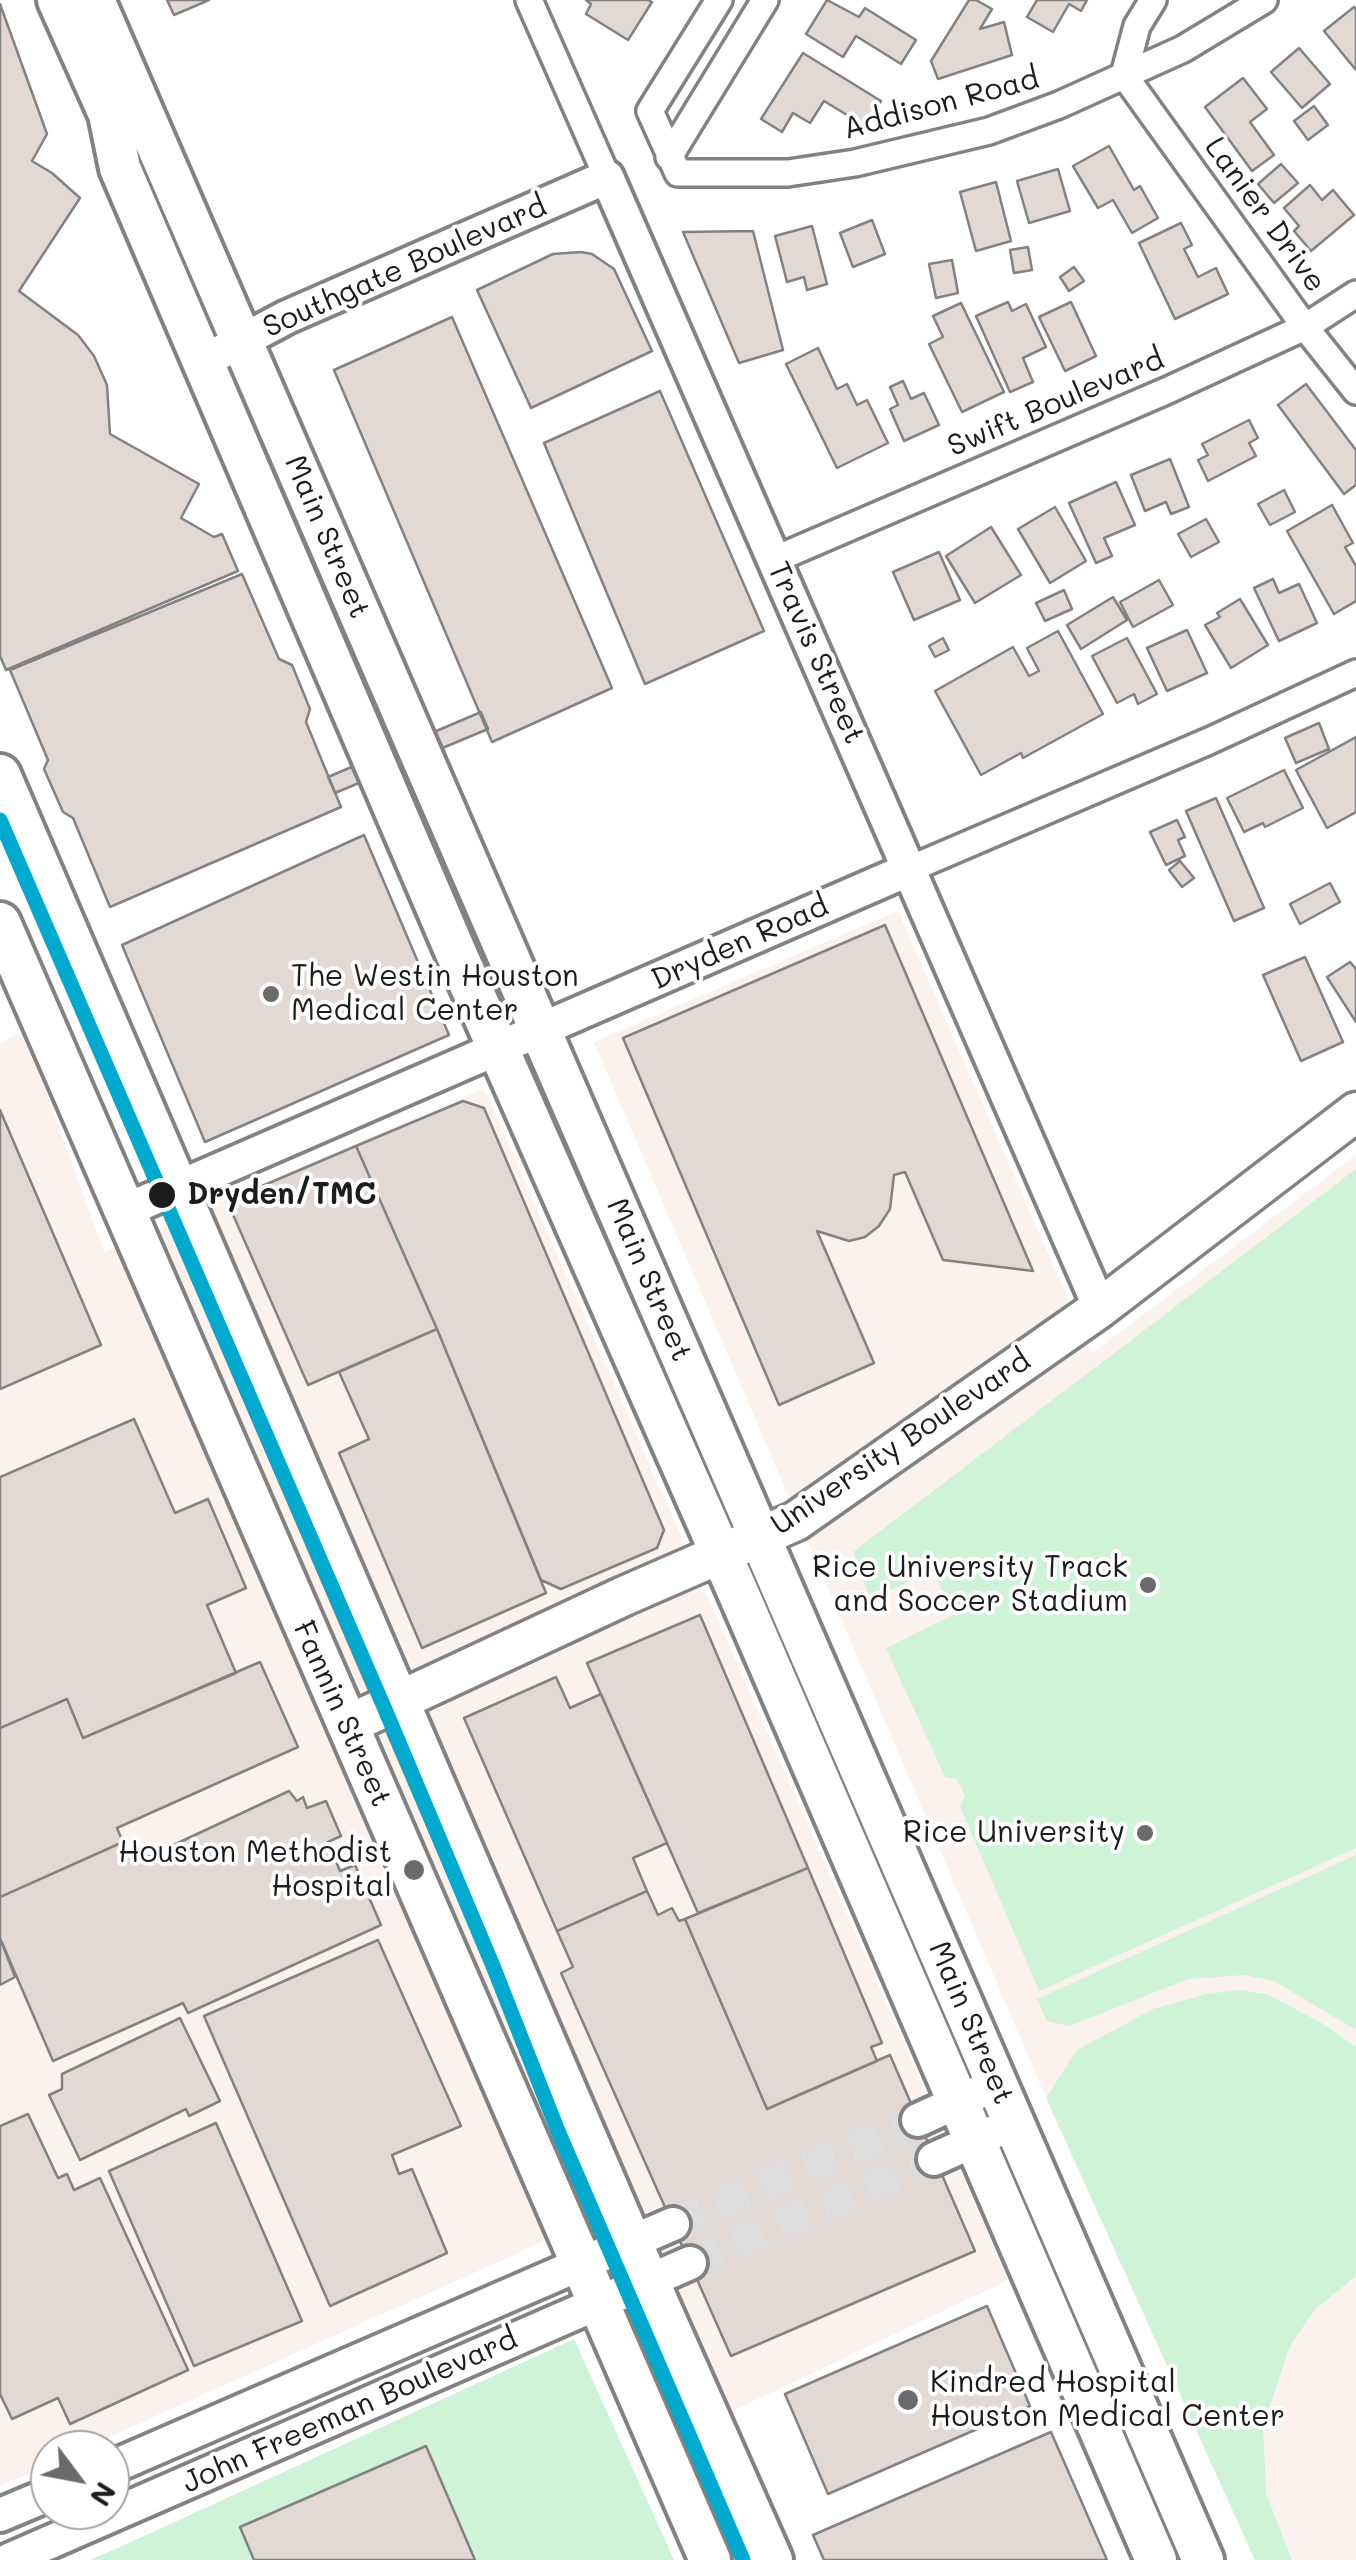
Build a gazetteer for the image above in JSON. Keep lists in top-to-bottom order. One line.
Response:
{"streets":{"main road":["Main Street","University Boulevard","Fannin Street"],"street":["Addison Road","Lanier Drive","Southgate Boulevard","Swift Boulevard","Travis Street","Dryden Road","John Freeman Boulevard"]},"crossings":[["Addison Road","Lanier Drive"],["Lanier Drive","Swift Boulevard"],["Southgate Boulevard","Main Street"],["Southgate Boulevard","Travis Street"],["Swift Boulevard","Travis Street"],["Main Street","Dryden Road"],["Main Street","University Boulevard"],["Travis Street","Dryden Road"],["Travis Street","University Boulevard"],["Dryden Road","Fannin Street"],["University Boulevard","Fannin Street"],["Fannin Street","John Freeman Boulevard"]],"places":["The Westin Houston Medical Center","Dryden/TMC","Rice University Track and Soccer Stadium","Rice University","Houston Methodist Hospital","Kindred Hospital Houston Medical Center"],"north":"bottom right"}
